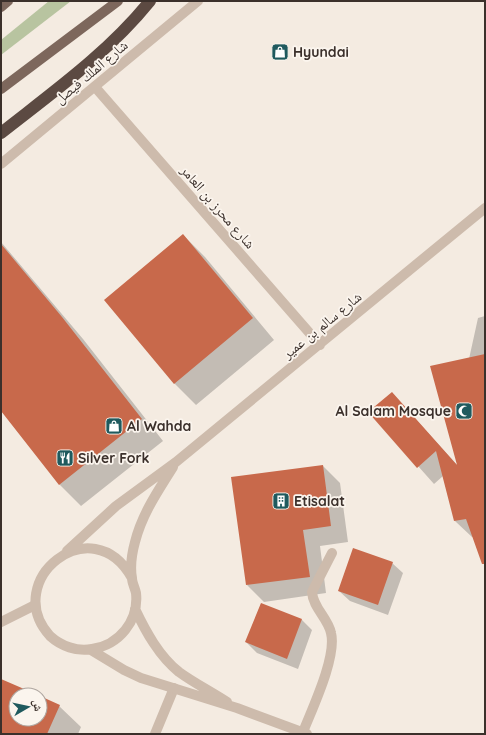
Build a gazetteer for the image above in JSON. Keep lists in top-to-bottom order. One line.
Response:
{"streets":{"street":["شارع الملك فيصل","شارع محرز بن العامر","شارع سالم بن عمير"]},"crossings":[["شارع الملك فيصل","شارع محرز بن العامر"],["شارع محرز بن العامر","شارع سالم بن عمير"]],"places":{"shop":["Hyundai","Al Wahda"],"mosque":["Al Salam Mosque"],"restaurant":["Silver Fork"],"building":["Etisalat"]},"north":"right"}
